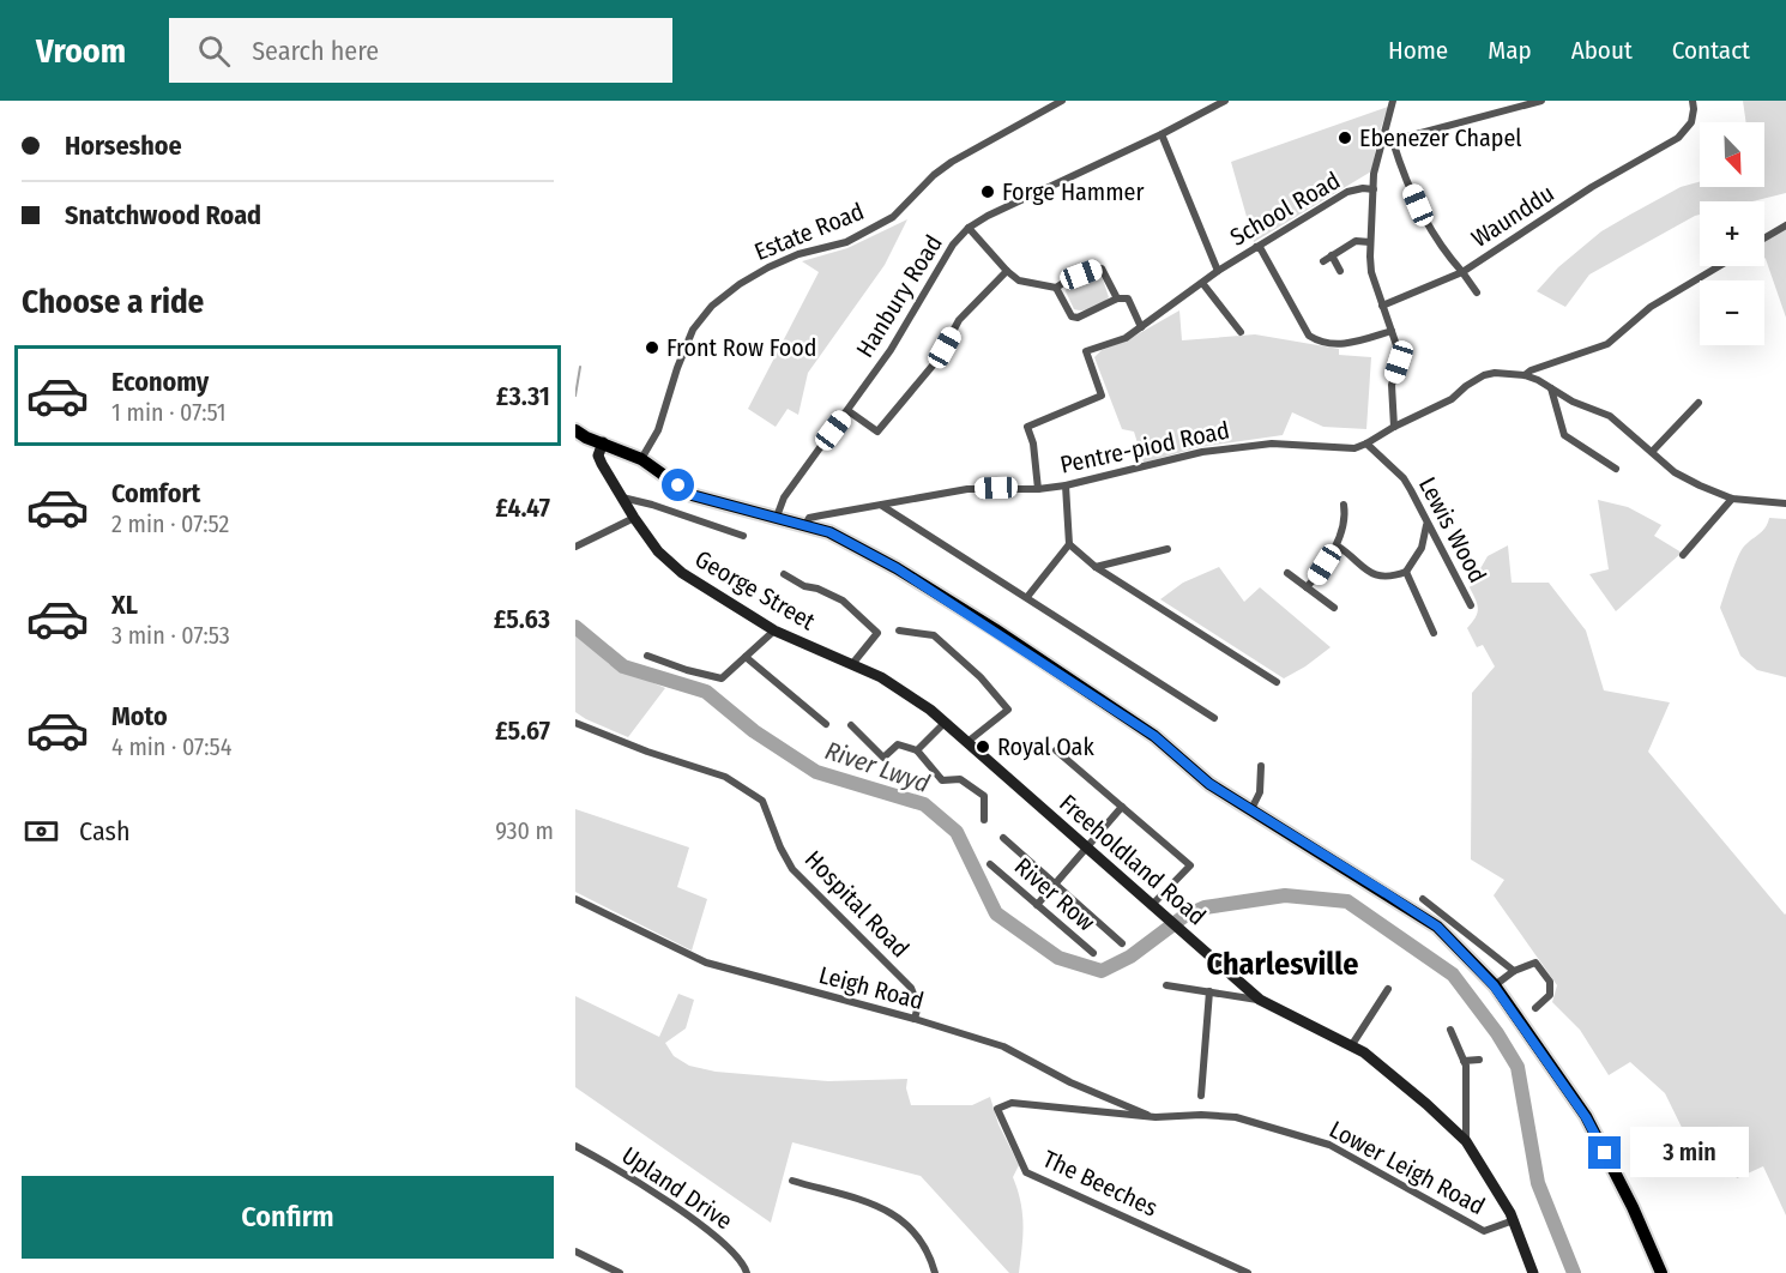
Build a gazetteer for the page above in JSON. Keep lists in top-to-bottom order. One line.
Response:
{"streets":{"main road":["George Street","Freeholdland Road"],"street":["School Road","Waunddu","Estate Road","Hanbury Road","Pentre-piod Road","Lewis Wood","River Row","Hospital Road","Leigh Road","Lower Leigh Road","The Beeches","Upland Drive"]},"crossings":[["School Road","Pentre-piod Road"],["Pentre-piod Road","Lewis Wood"],["George Street","Freeholdland Road"],["Freeholdland Road","Lower Leigh Road"],["Hospital Road","Leigh Road"],["Leigh Road","Lower Leigh Road"],["Leigh Road","The Beeches"],["Lower Leigh Road","The Beeches"]],"districts":["Charlesville"],"water":["River Lwyd"],"places":["Ebenezer Chapel","Forge Hammer","Front Row Food","Royal Oak"],"north":"bottom right","page":{"header":"Vroom","search":"Search here","nav":["Home","Map","About","Contact"],"banner":["Horseshoe","Snatchwood Road"],"map_buttons":["+","−"],"heading":"Choose a ride","list":[{"name":"Economy","note":"1 min · 07:51","value":"£3.31"},{"name":"Comfort","note":"2 min · 07:52","value":"£4.47"},{"name":"XL","note":"3 min · 07:53","value":"£5.63"},{"name":"Moto","note":"4 min · 07:54","value":"£5.67"}],"pay":["Cash","930 m"],"bubble":"3 min","buttons":"Confirm"}}
